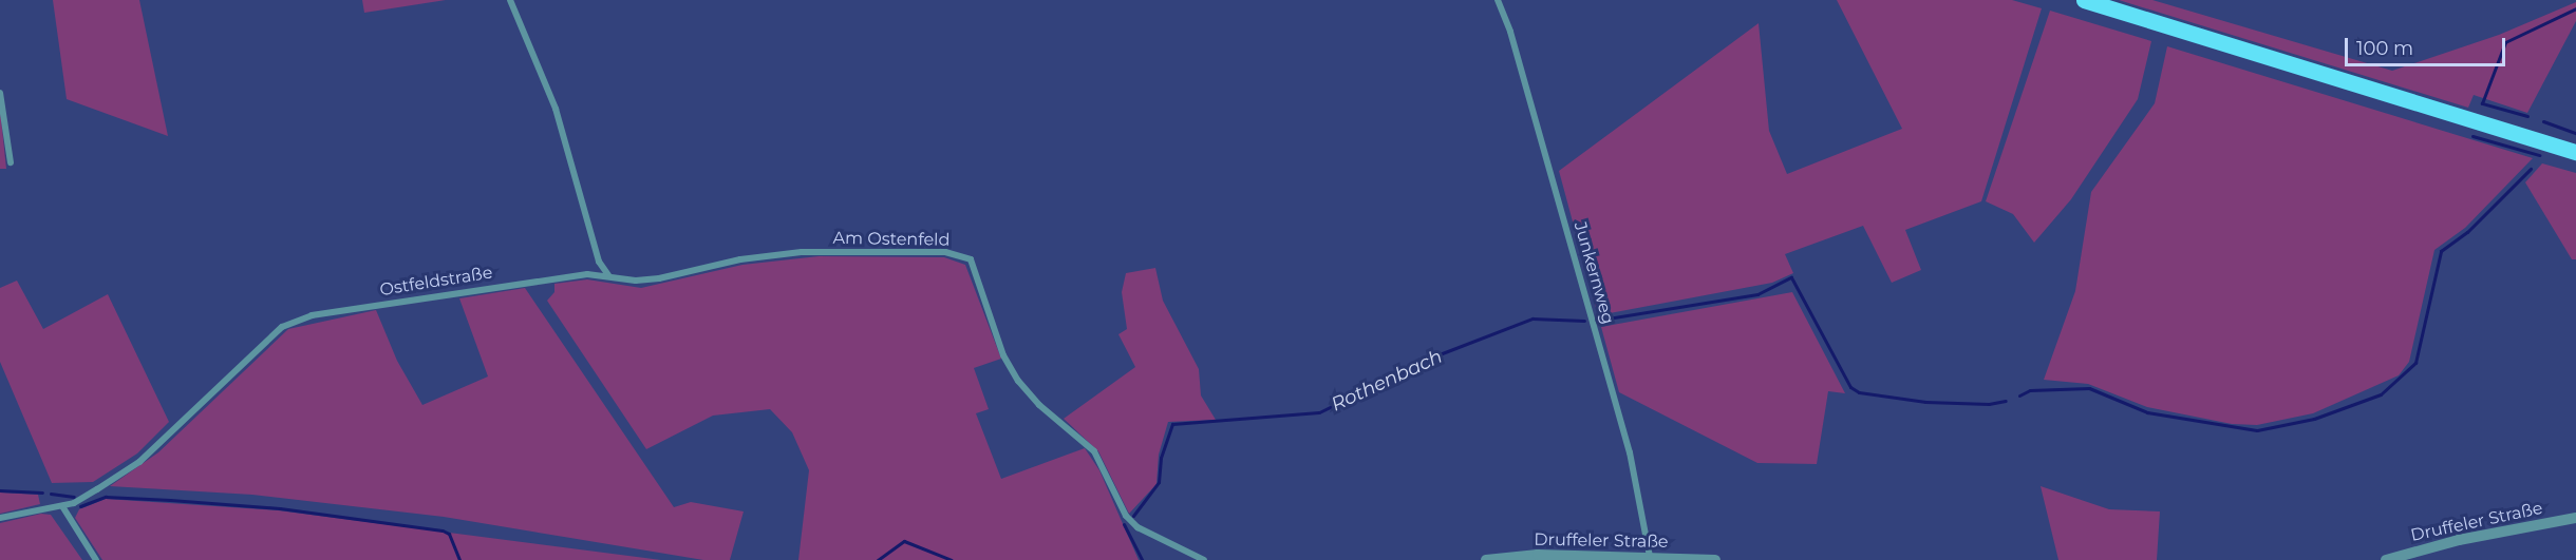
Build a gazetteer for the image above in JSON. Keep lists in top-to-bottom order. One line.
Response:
{"streets":{"street":["Am Ostenfeld","Junkernweg","Ostfeldstraße","Druffeler Straße"]},"crossings":[["Am Ostenfeld","Ostfeldstraße"],["Junkernweg","Druffeler Straße"]],"water":["Rothenbach"],"scale_bar":"100 m"}
